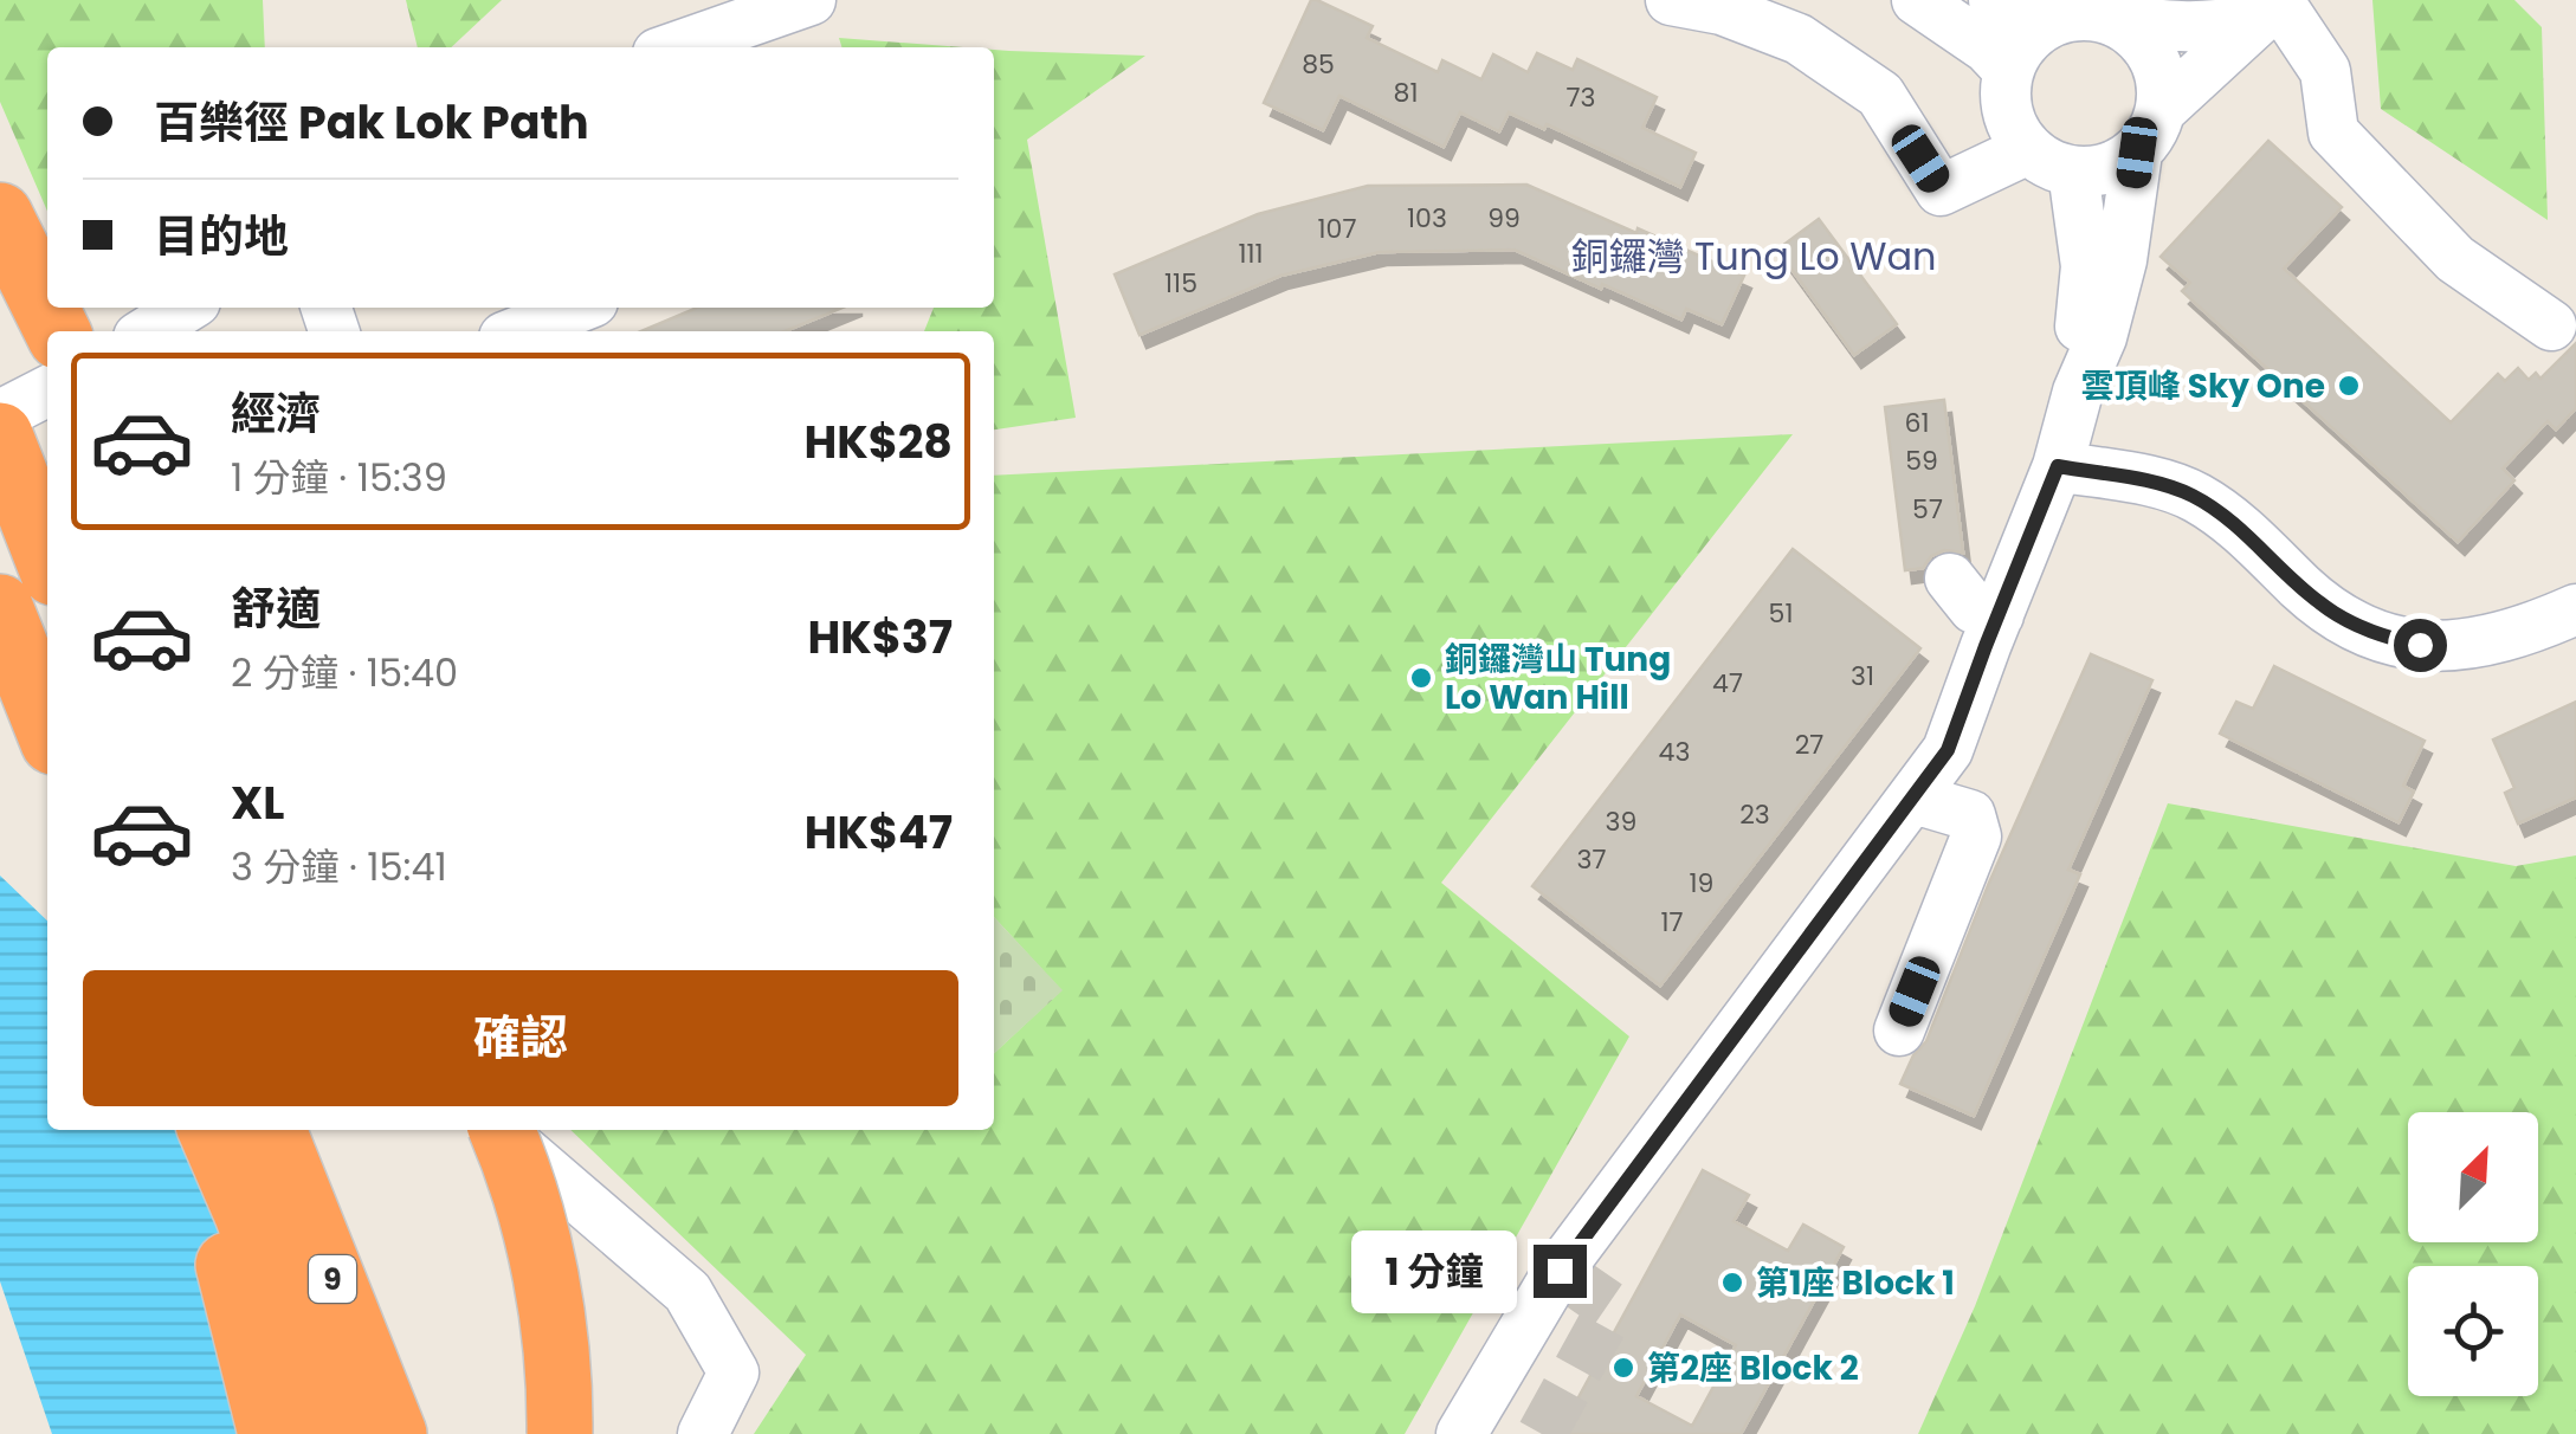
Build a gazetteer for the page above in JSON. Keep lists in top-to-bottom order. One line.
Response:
{"streets":{"highway":["9"]},"districts":["銅鑼灣 Tung Lo Wan"],"places":["雲頂峰 Sky One","銅鑼灣山 Tung Lo Wan Hill","第1座 Block 1","第2座 Block 2"],"house_numbers":["85","81","73","103","99","107","111","115","61","59","57","51","31","47","27","43","23","39","37","19","17"],"north":"top right","page":{"banner":["百樂徑 Pak Lok Path","目的地"],"list":[{"name":"經濟","note":"1 分鐘 · 15:39","value":"HK$28"},{"name":"舒適","note":"2 分鐘 · 15:40","value":"HK$37"},{"name":"XL","note":"3 分鐘 · 15:41","value":"HK$47"}],"buttons":"確認","bubble":"1 分鐘"}}
